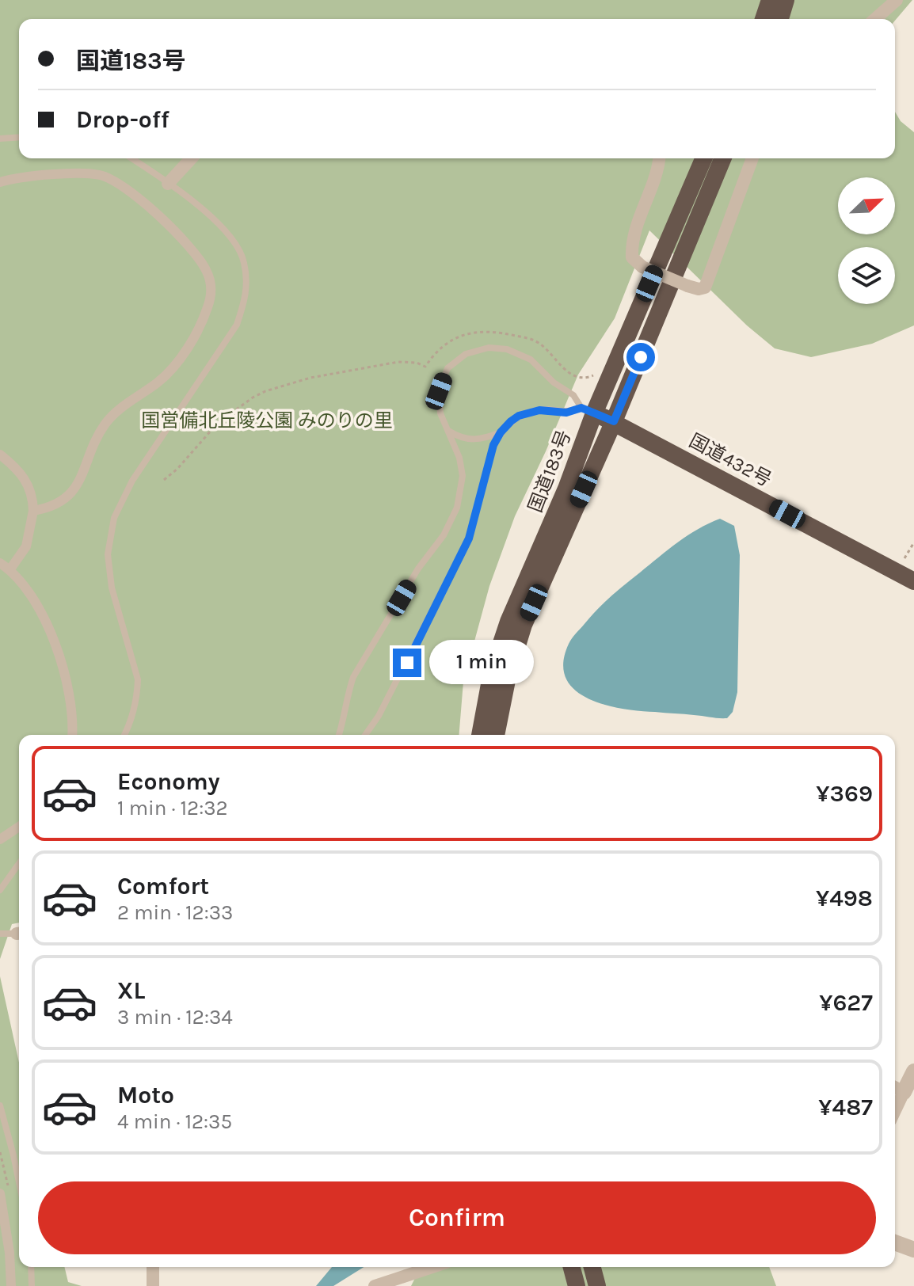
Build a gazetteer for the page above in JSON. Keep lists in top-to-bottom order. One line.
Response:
{"streets":{"highway":["国道432号","国道183号"]},"crossings":[["国道432号","国道183号"]],"parks":["国営備北丘陵公園 みのりの里"],"north":"top right","page":{"banner":["国道183号","Drop-off"],"bubble":"1 min","list":[{"name":"Economy","note":"1 min · 12:32","value":"¥369"},{"name":"Comfort","note":"2 min · 12:33","value":"¥498"},{"name":"XL","note":"3 min · 12:34","value":"¥627"},{"name":"Moto","note":"4 min · 12:35","value":"¥487"}],"buttons":"Confirm"}}
